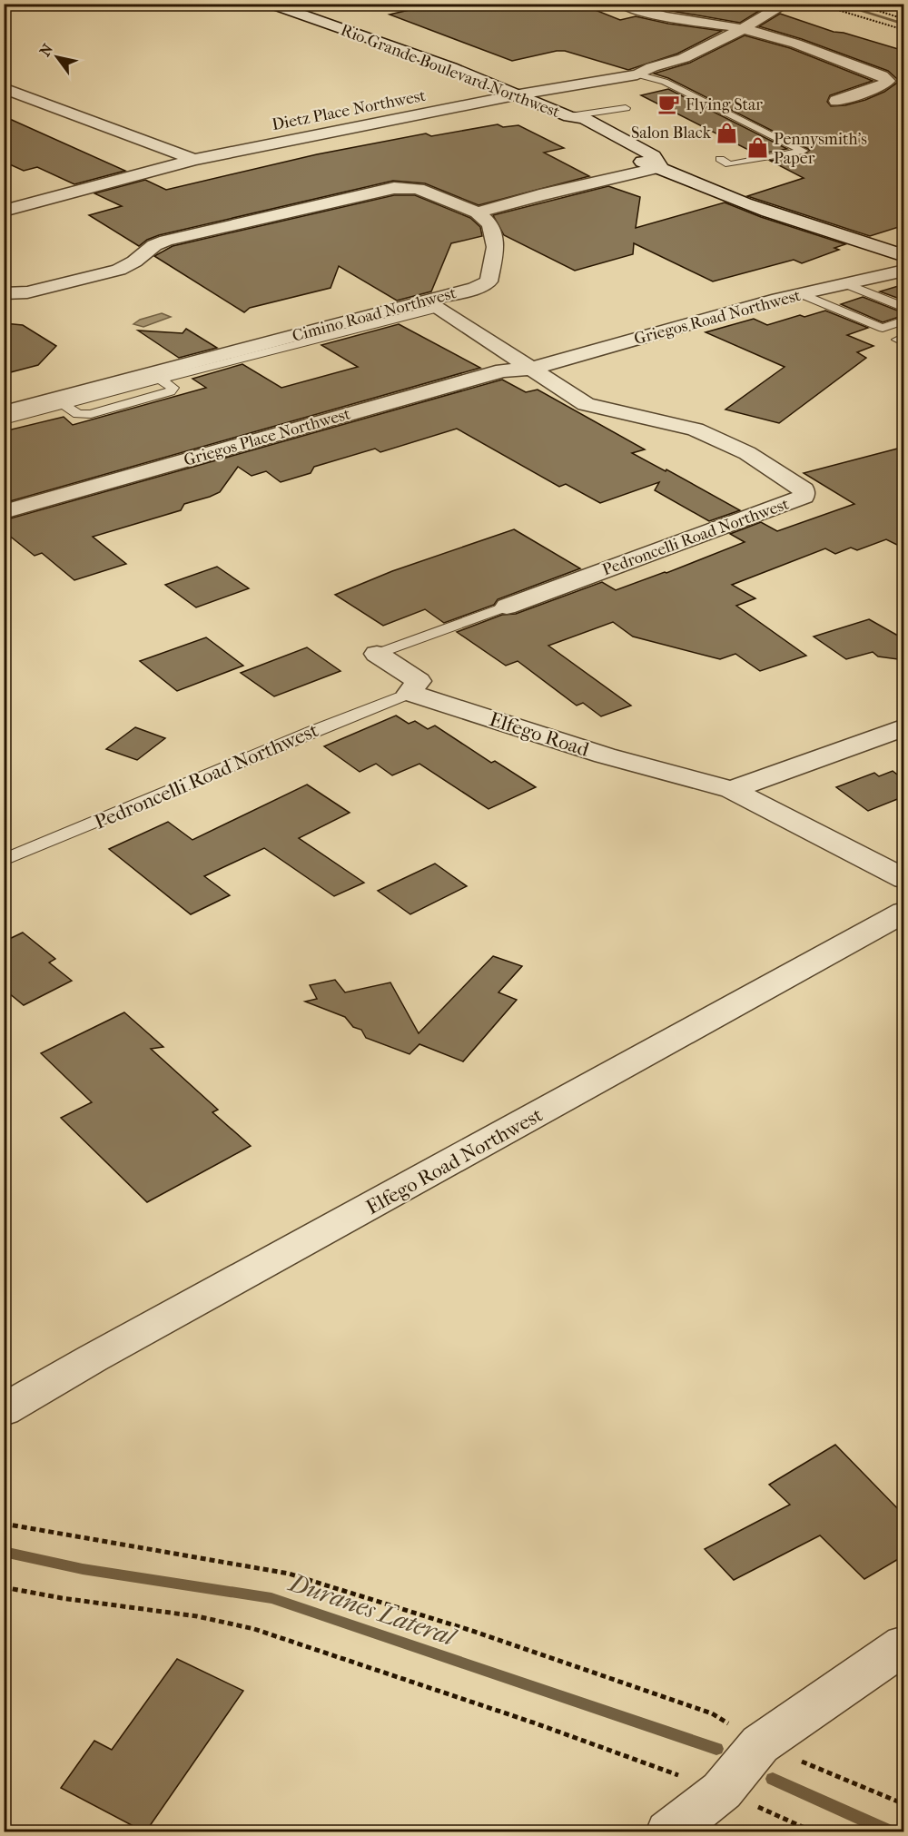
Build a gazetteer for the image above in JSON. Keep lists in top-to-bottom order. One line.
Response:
{"streets":{"street":["Rio Grande Boulevard Northwest","Dietz Place Northwest","Cimino Road Northwest","Griegos Road Northwest","Griegos Place Northwest","Pedroncelli Road Northwest","Elfego Road","Elfego Road Northwest"]},"crossings":[["Rio Grande Boulevard Northwest","Dietz Place Northwest"],["Griegos Road Northwest","Griegos Place Northwest"],["Griegos Road Northwest","Pedroncelli Road Northwest"],["Griegos Place Northwest","Pedroncelli Road Northwest"],["Pedroncelli Road Northwest","Elfego Road"]],"water":["Duranes Lateral"],"places":{"cafe":["Flying Star"],"shop":["Salon Black","Pennysmith’s Paper"]},"north":"top left"}
